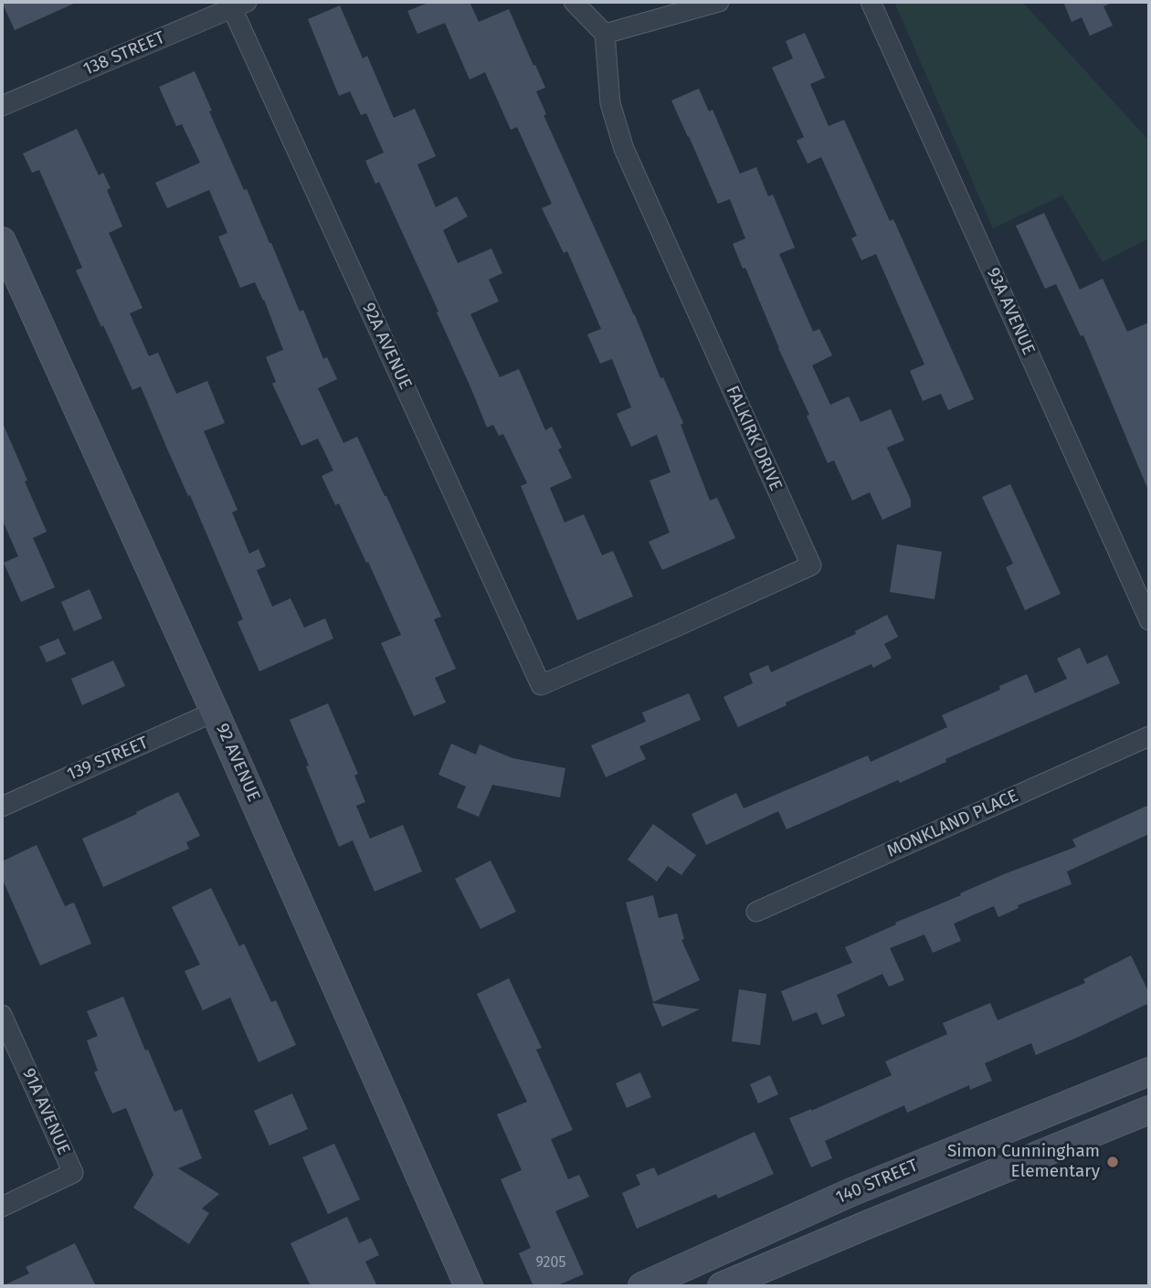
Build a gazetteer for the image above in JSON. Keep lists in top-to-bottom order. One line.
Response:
{"streets":{"main road":["92 AVENUE","140 STREET"],"street":["138 STREET","93A AVENUE","92A AVENUE","FALKIRK DRIVE","139 STREET","MONKLAND PLACE","91A AVENUE"]},"crossings":[["138 STREET","92A AVENUE"],["92A AVENUE","FALKIRK DRIVE"],["139 STREET","92 AVENUE"]],"places":["Simon Cunningham Elementary"],"house_numbers":["9205"]}
